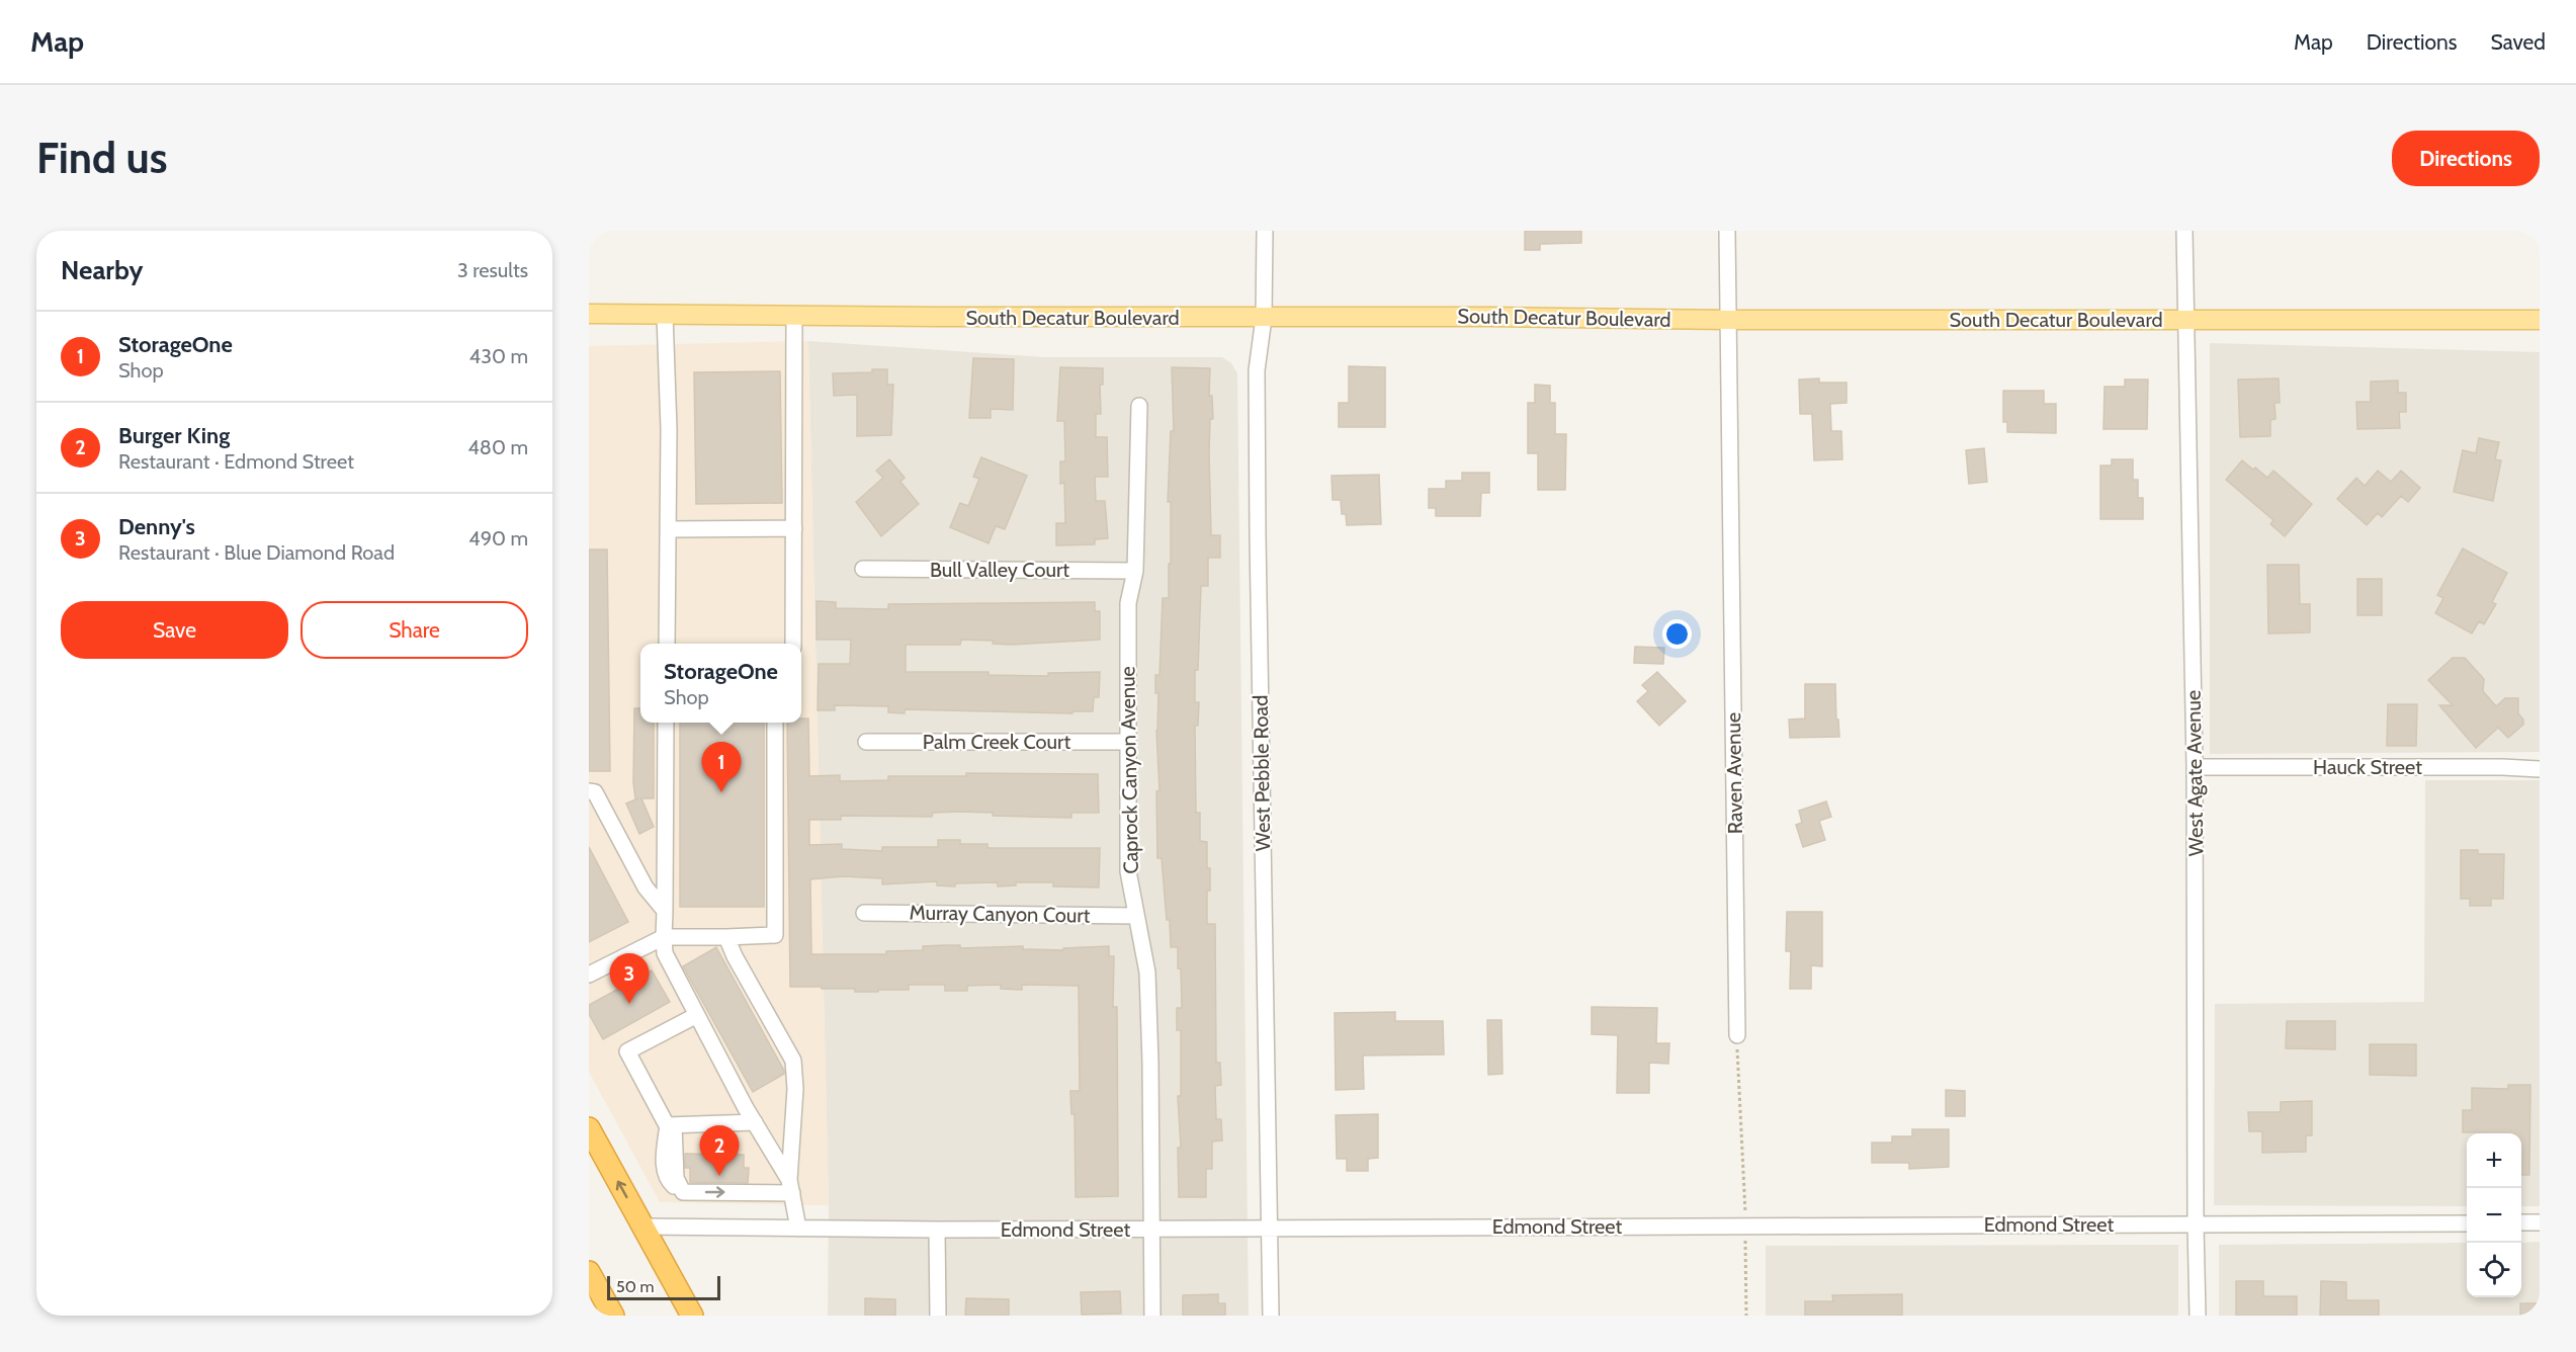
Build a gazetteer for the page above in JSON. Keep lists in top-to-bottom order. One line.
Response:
{"streets":{"main road":["South Decatur Boulevard"],"street":["Bull Valley Court","Palm Creek Court","Hauck Street","Caprock Canyon Avenue","West Pebble Road","Raven Avenue","West Agate Avenue","Murray Canyon Court","Edmond Street"]},"crossings":[["South Decatur Boulevard","West Pebble Road"],["South Decatur Boulevard","Raven Avenue"],["South Decatur Boulevard","West Agate Avenue"],["Bull Valley Court","Caprock Canyon Avenue"],["Palm Creek Court","Caprock Canyon Avenue"],["Hauck Street","West Agate Avenue"],["Caprock Canyon Avenue","Murray Canyon Court"],["Caprock Canyon Avenue","Edmond Street"],["West Pebble Road","Edmond Street"],["West Agate Avenue","Edmond Street"]],"scale_bar":"50 m","page":{"header":"Map","nav":["Map","Directions","Saved"],"buttons":["Directions",["Save","Share"]],"title":"Find us","heading":["Nearby","3 results"],"list":[{"mark":"1","name":"StorageOne","note":"Shop","value":"430 m"},{"mark":"2","name":"Burger King","note":"Restaurant · Edmond Street","value":"480 m"},{"mark":"3","name":"Denny's","note":"Restaurant · Blue Diamond Road","value":"490 m"}],"popup":["StorageOne","Shop"],"pins":["1","3","2"],"map_buttons":["+","−"],"scale":"50 m"}}
